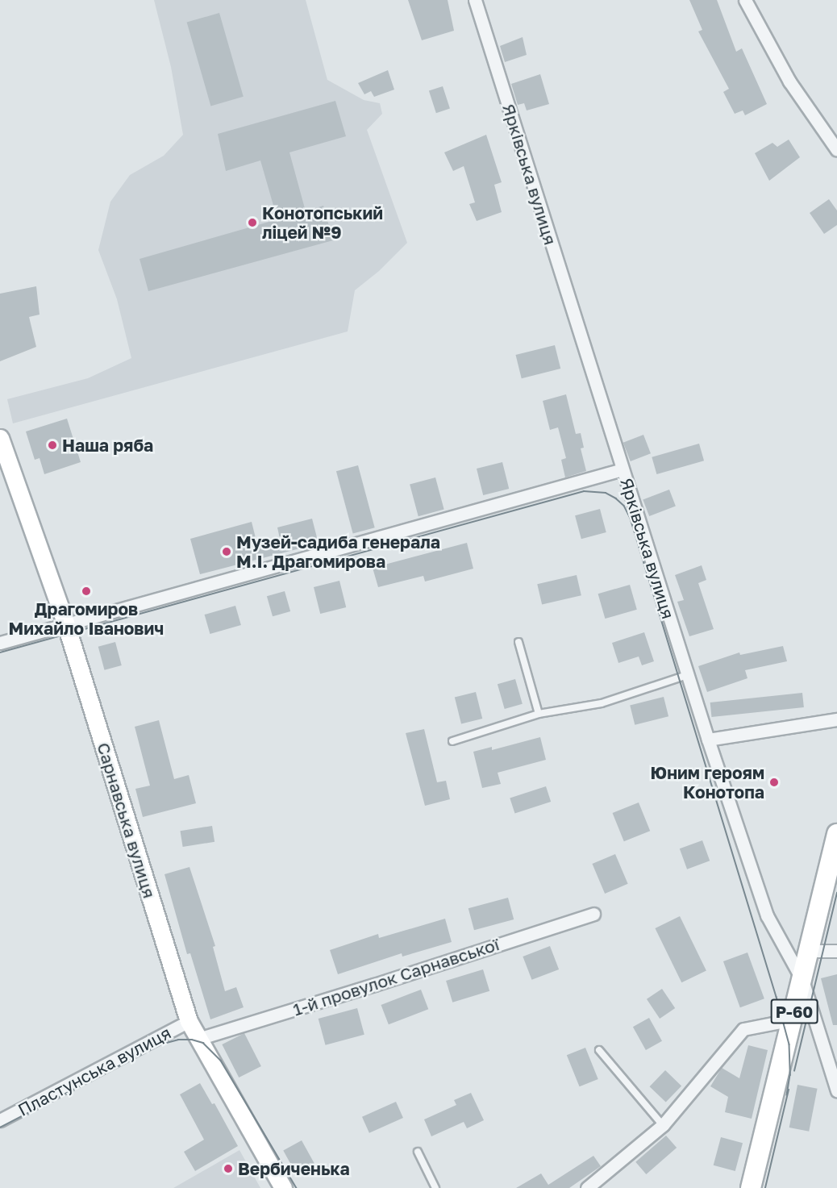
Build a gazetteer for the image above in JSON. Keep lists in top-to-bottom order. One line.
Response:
{"streets":{"main road":["Р-60"],"street":["Ярківська вулиця","Сарнавська вулиця","1-й провулок Сарнавської","Пластунська вулиця"]},"crossings":[["Ярківська вулиця","Р-60"],["Сарнавська вулиця","1-й провулок Сарнавської"],["Сарнавська вулиця","Пластунська вулиця"]],"places":["Конотопський ліцей №9","Наша ряба","Музей-садиба генерала М.І. Драгомирова","Драгомиров Михайло Іванович","Юним героям Конотопа","Вербиченька"]}
